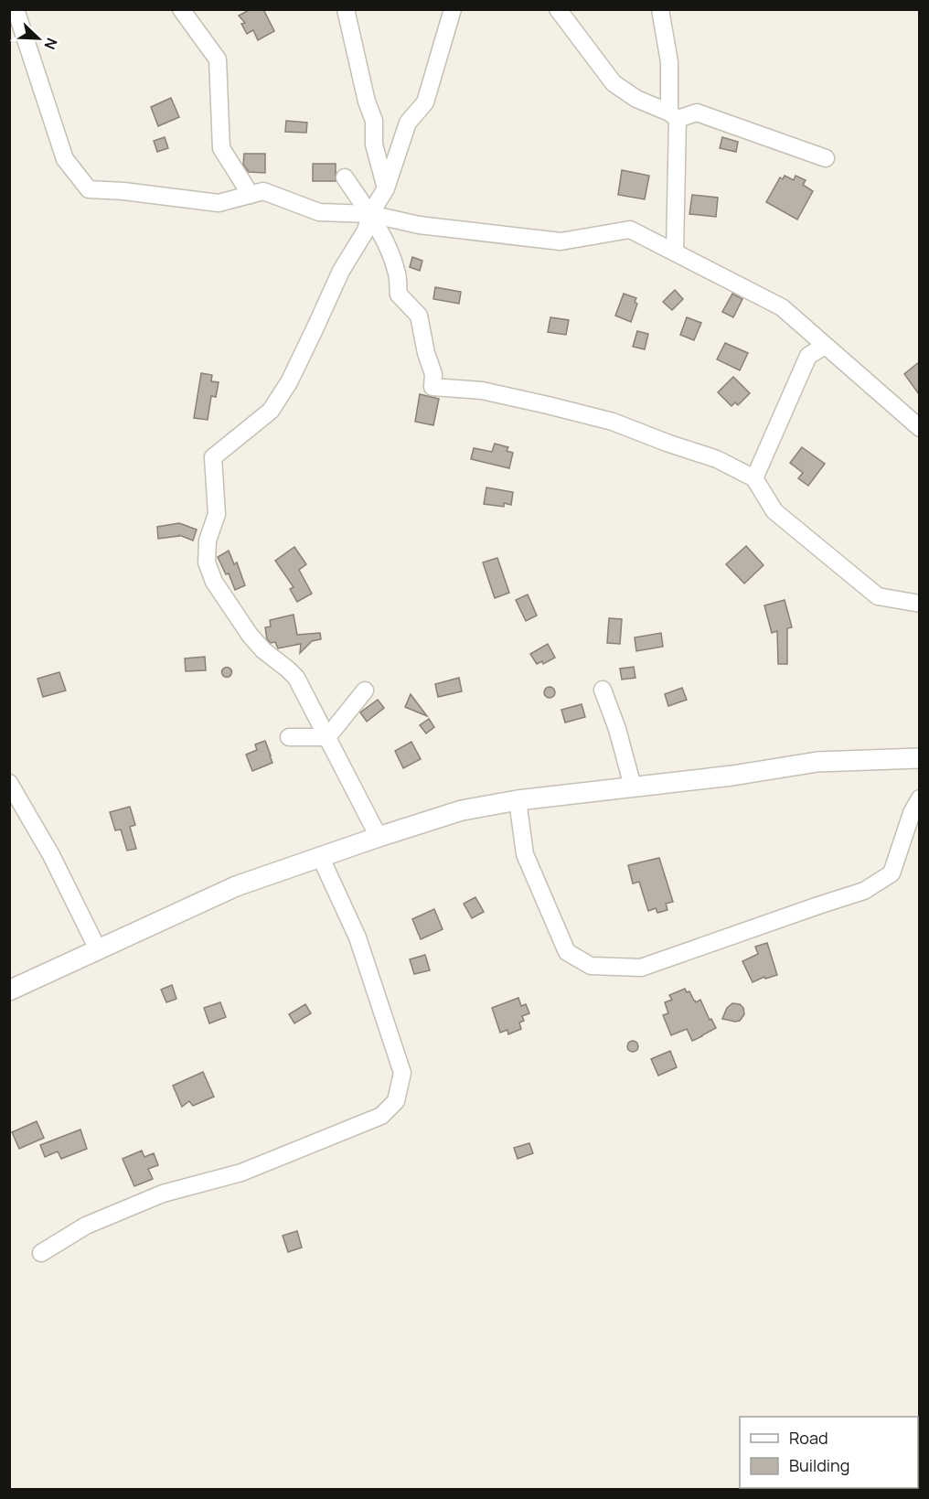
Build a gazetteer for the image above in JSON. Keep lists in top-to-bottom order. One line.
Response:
{"legend":["Road","Building"],"north":"bottom right"}
